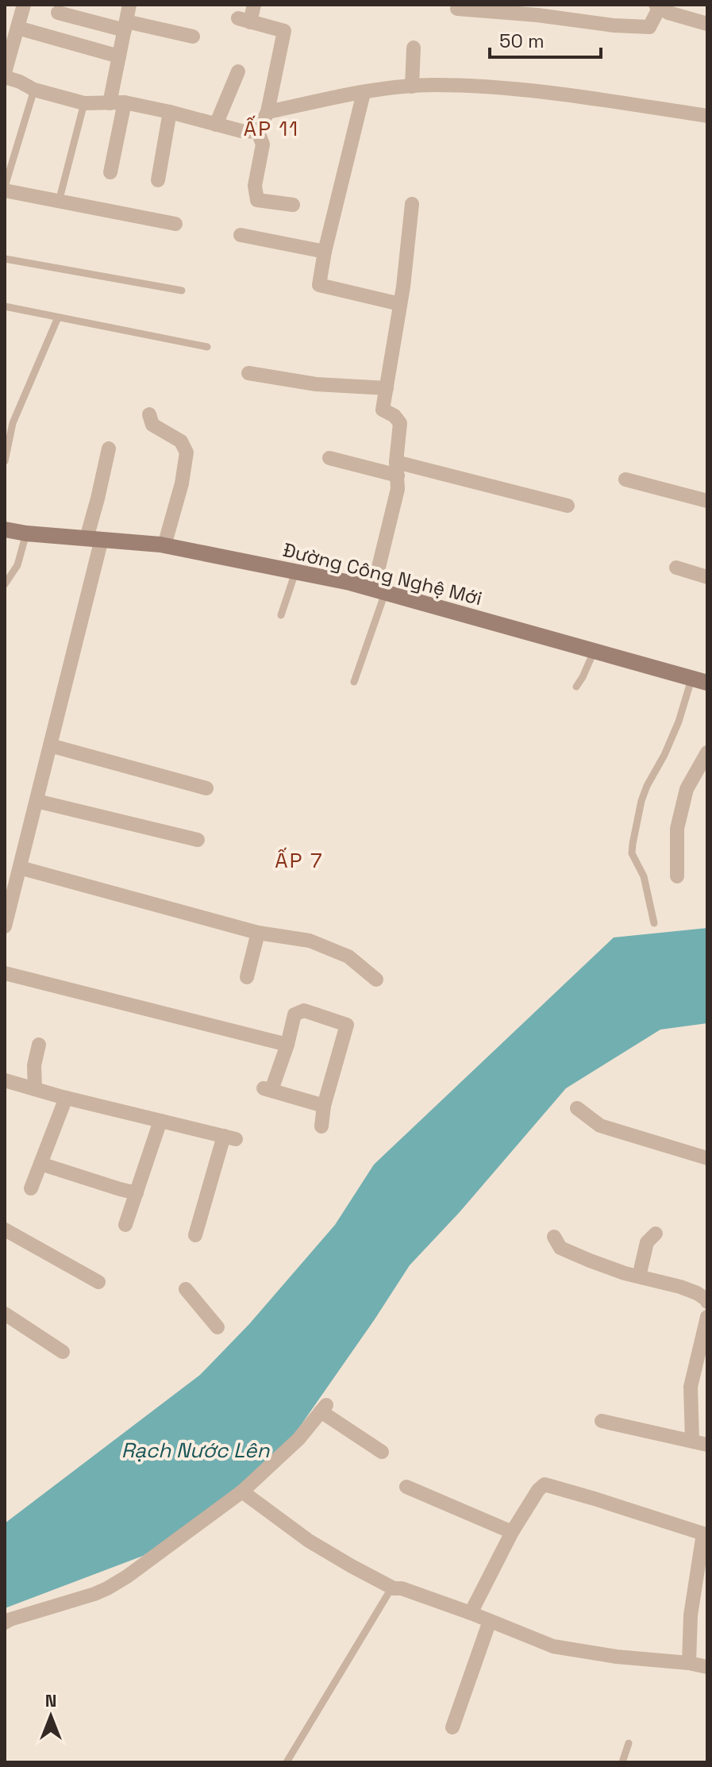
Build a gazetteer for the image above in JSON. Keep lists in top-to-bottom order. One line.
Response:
{"streets":{"street":["Đường Công Nghệ Mới"]},"districts":["ẤP 11","ẤP 7"],"water":["Rạch Nước Lên"],"scale_bar":"50 m","north":"top"}
